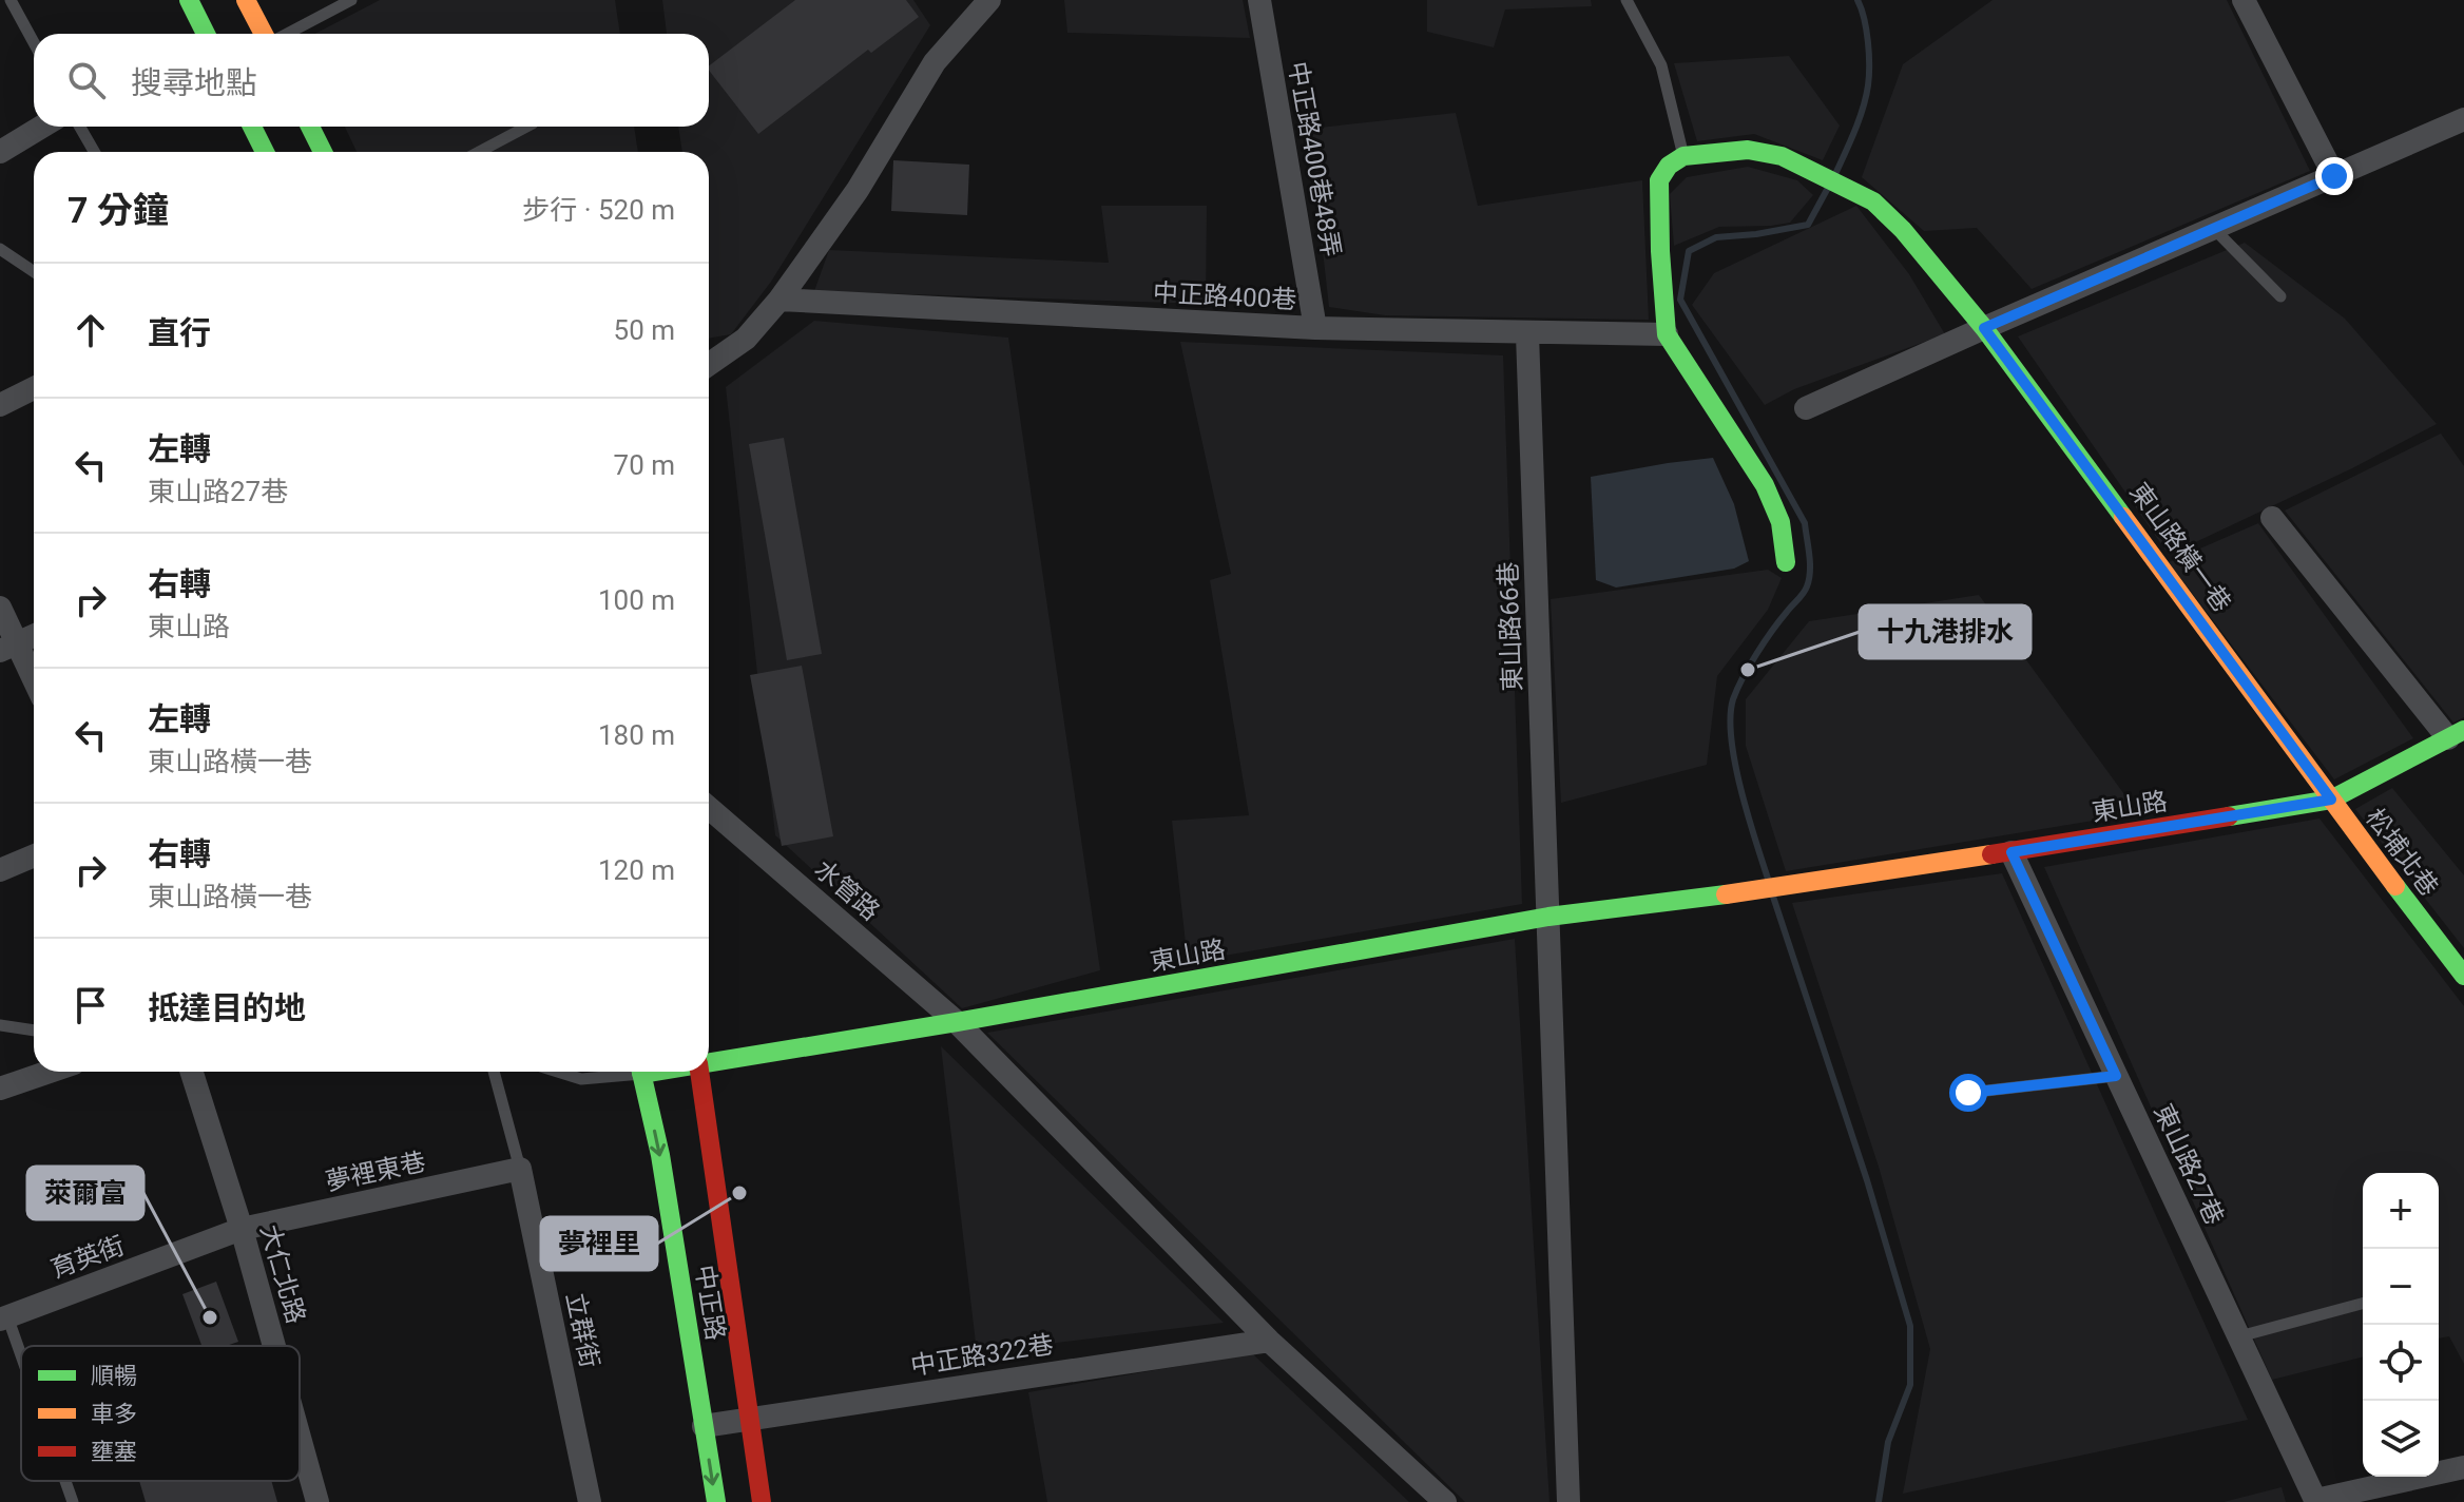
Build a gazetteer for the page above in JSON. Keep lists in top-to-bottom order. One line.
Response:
{"streets":{"street":["中正路400巷48弄","中正路400巷","東山路橫一巷","東山路66巷","東山路","松埔北巷","水管路","東山路27巷","夢裡東巷","育英街","大仁北路","中正路","立群街","中正路322巷"]},"crossings":[["中正路400巷48弄","中正路400巷"],["中正路400巷","東山路66巷"],["東山路橫一巷","東山路"],["東山路橫一巷","松埔北巷"],["東山路66巷","東山路"],["東山路","松埔北巷"],["東山路","水管路"],["東山路","東山路27巷"],["水管路","中正路322巷"],["夢裡東巷","育英街"],["夢裡東巷","大仁北路"],["夢裡東巷","立群街"],["育英街","大仁北路"],["中正路","中正路322巷"]],"places":["十九港排水","夢裡里","萊爾富"],"legend":["順暢","車多","壅塞"],"page":{"search":"搜尋地點","heading":["7 分鐘","步行 · 520 m"],"list":[["直行","50 m"],["左轉","東山路27巷","70 m"],["右轉","東山路","100 m"],["左轉","東山路橫一巷","180 m"],["右轉","東山路橫一巷","120 m"],"抵達目的地"],"map_buttons":["+","−"]}}
